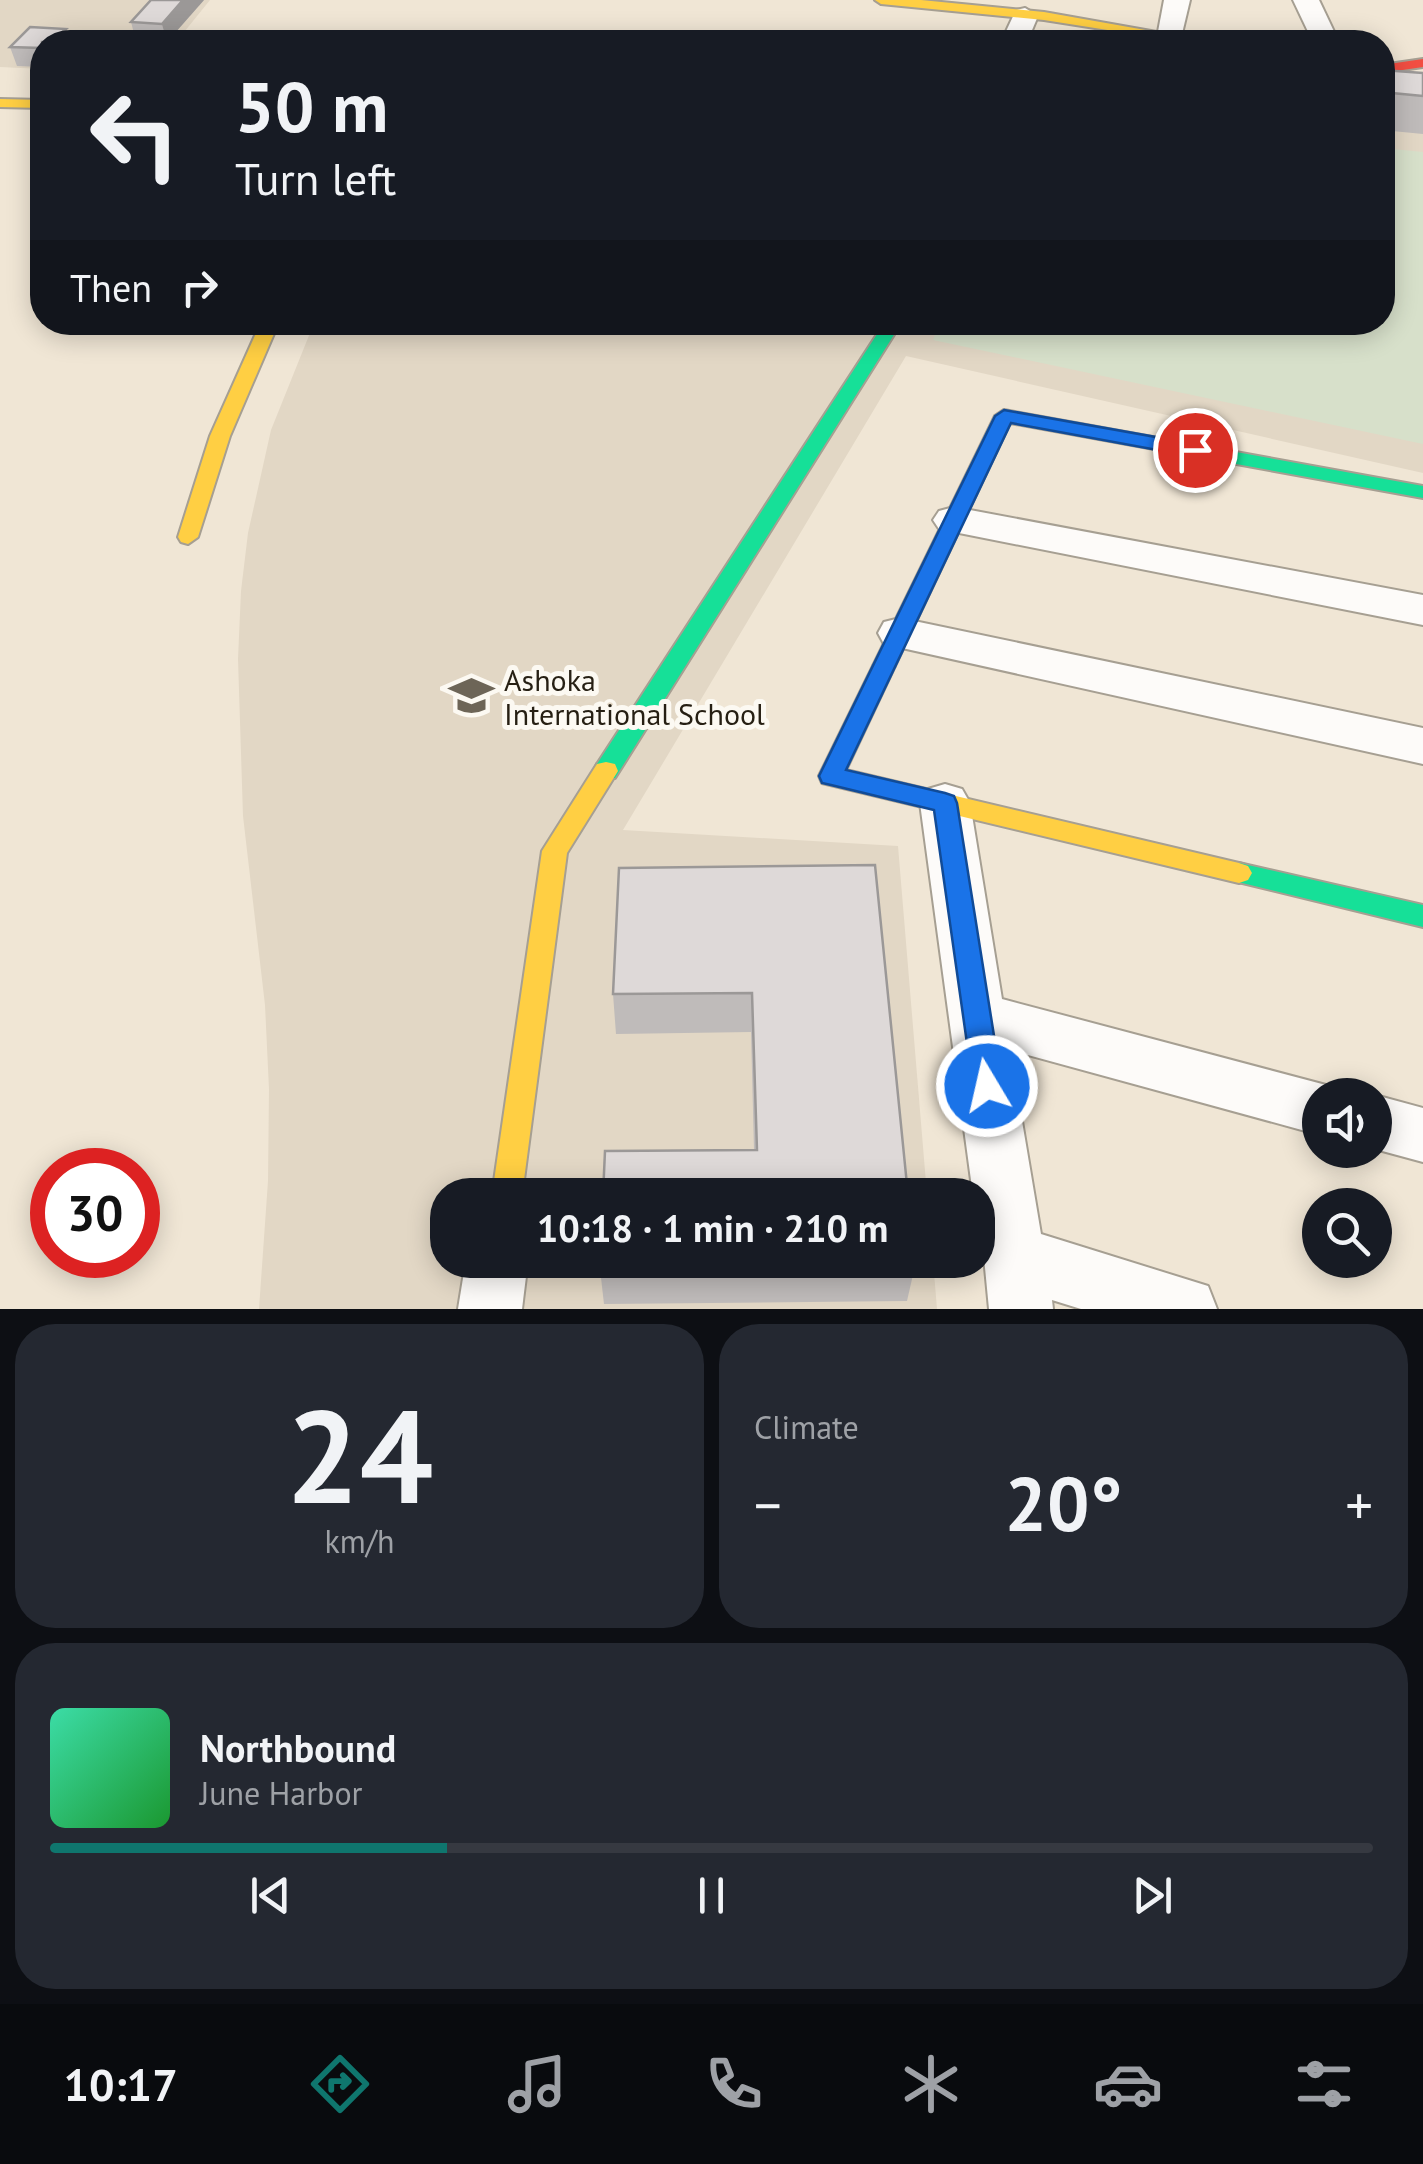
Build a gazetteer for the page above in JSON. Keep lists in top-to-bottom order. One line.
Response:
{"places":{"school or university":["Ashoka International School"]},"page":{"turn":["50 m","Turn left"],"then":"Then","limit":"30","trip":"10:18 · 1 min · 210 m","tile":[["24","km/h"],"Climate"],"heat":["−","20°","+"],"song":["Northbound","June Harbor"],"tabs":"10:17"}}
